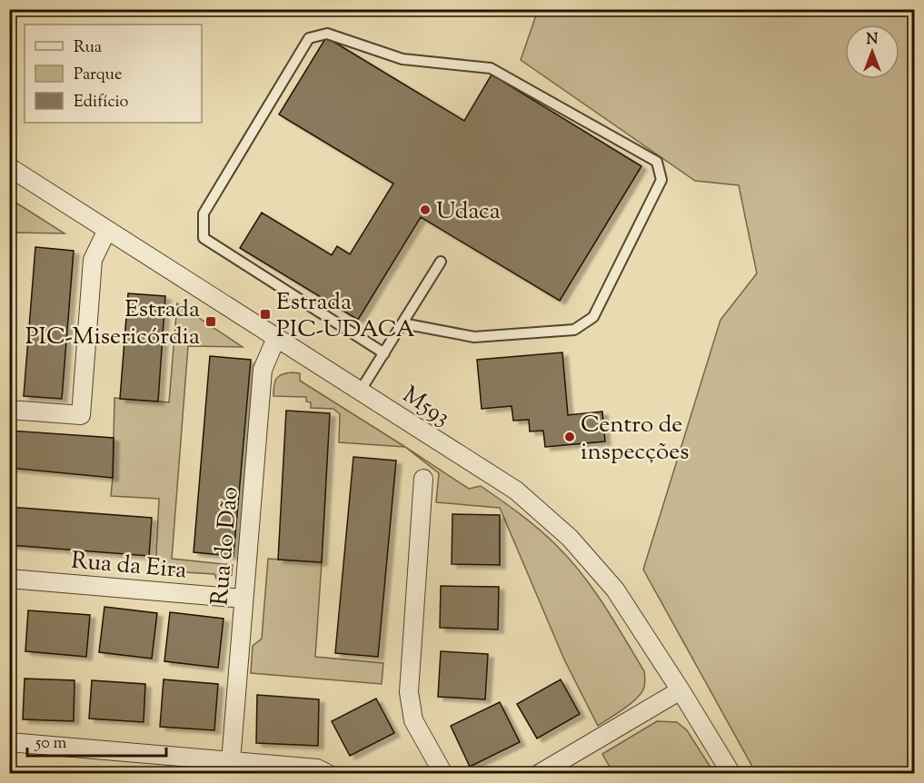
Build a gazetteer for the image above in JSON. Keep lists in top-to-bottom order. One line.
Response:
{"streets":{"street":["M593","Rua do Dão","Rua da Eira"]},"crossings":[["M593","Rua do Dão"],["Rua do Dão","Rua da Eira"]],"places":{"other":["Udaca","Centro de inspecções"],"transit":["Estrada PIC-UDACA","Estrada PIC-Misericórdia"]},"legend":["Rua","Parque","Edifício"],"scale_bar":"50 m","north":"top"}
